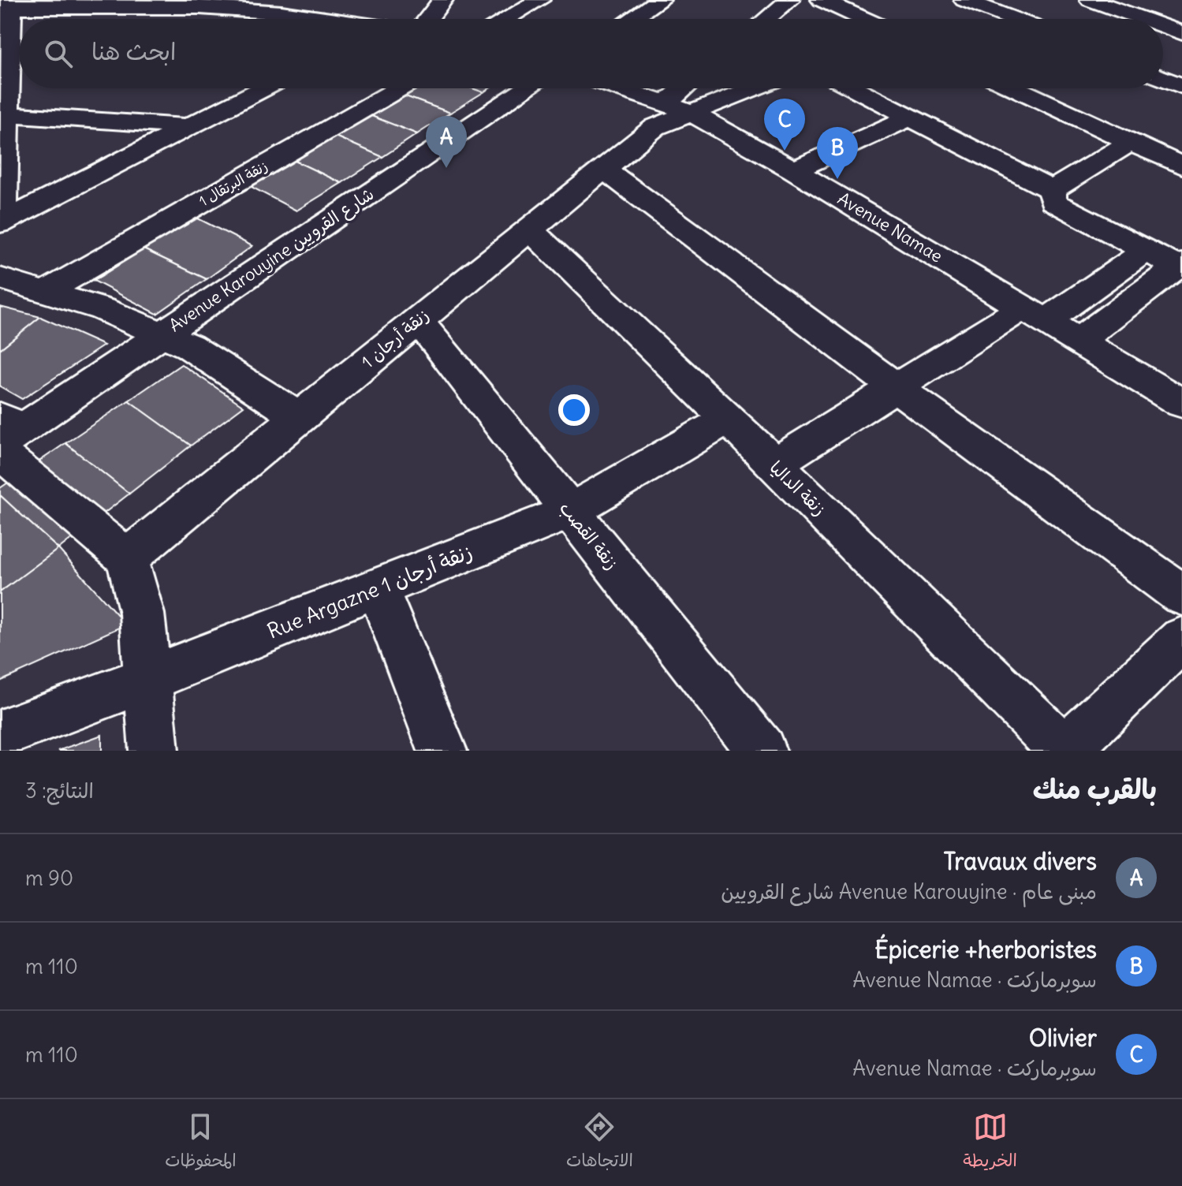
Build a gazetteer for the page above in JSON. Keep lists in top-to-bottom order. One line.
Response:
{"streets":{"street":["زنقة البرتقال 1","Avenue Namae","Avenue Karouyine شارع القرويين","زنقة أرجان 1","زنقة الداليا","زنقة القصب","Rue Argazne 1 زنقة أرجان"]},"crossings":[["Avenue Namae","زنقة أرجان 1"],["زنقة أرجان 1","زنقة الداليا"],["زنقة أرجان 1","زنقة القصب"],["زنقة الداليا","Rue Argazne 1 زنقة أرجان"],["زنقة القصب","Rue Argazne 1 زنقة أرجان"]],"page":{"search":"ابحث هنا","pins":["C","A","B"],"heading":["بالقرب منك","النتائج: 3"],"list":[{"mark":"A","name":"Travaux divers","note":"مبنى عام · Avenue Karouyine شارع القرويين","value":"90 m"},{"mark":"B","name":"Épicerie +herboristes","note":"سوبرماركت · Avenue Namae","value":"110 m"},{"mark":"C","name":"Olivier","note":"سوبرماركت · Avenue Namae","value":"110 m"}],"nav":["الخريطة","الاتجاهات","المحفوظات"]}}
